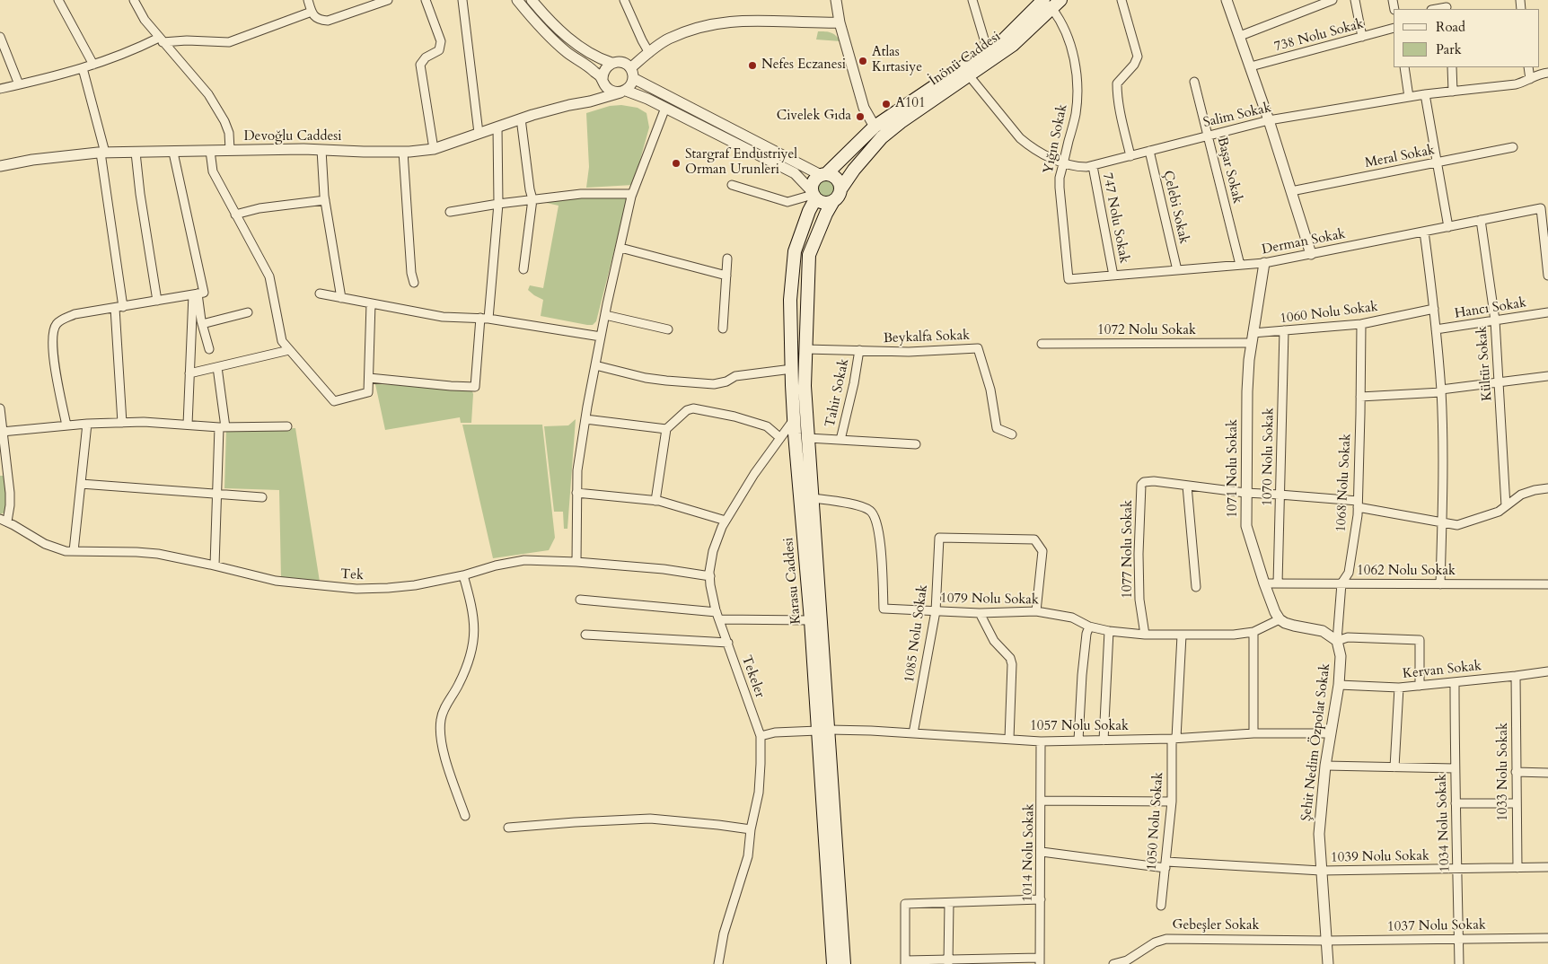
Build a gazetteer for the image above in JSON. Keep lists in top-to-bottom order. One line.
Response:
{"streets":{"main road":["İnönü Caddesi","Karasu Caddesi"],"street":["738 Nolu Sokak","Salim Sokak","Devoğlu Caddesi","Yığın Sokak","Meral Sokak","Başar Sokak","Çelebi Sokak","747 Nolu Sokak","Derman Sokak","Hancı Sokak","1060 Nolu Sokak","1072 Nolu Sokak","Beykalfa Sokak","Kültür Sokak","Tahir Sokak","1070 Nolu Sokak","1071 Nolu Sokak","1068 Nolu Sokak","1077 Nolu Sokak","1062 Nolu Sokak","Tek","1079 Nolu Sokak","1085 Nolu Sokak","Kervan Sokak","Tekeler","1057 Nolu Sokak","Şehit Nedim Özpolat Sokak","1033 Nolu Sokak","1050 Nolu Sokak","1034 Nolu Sokak","1014 Nolu Sokak","1039 Nolu Sokak","Gebeşler Sokak","1037 Nolu Sokak"]},"crossings":[["İnönü Caddesi","Salim Sokak"],["İnönü Caddesi","Yığın Sokak"],["İnönü Caddesi","Karasu Caddesi"],["Salim Sokak","Yığın Sokak"],["Salim Sokak","Başar Sokak"],["Salim Sokak","Çelebi Sokak"],["Salim Sokak","747 Nolu Sokak"],["Yığın Sokak","Derman Sokak"],["Başar Sokak","Derman Sokak"],["Çelebi Sokak","Derman Sokak"],["747 Nolu Sokak","Derman Sokak"],["Derman Sokak","Kültür Sokak"],["Derman Sokak","1071 Nolu Sokak"],["Hancı Sokak","Kültür Sokak"],["1060 Nolu Sokak","1072 Nolu Sokak"],["1060 Nolu Sokak","1070 Nolu Sokak"],["1060 Nolu Sokak","1071 Nolu Sokak"],["1060 Nolu Sokak","1068 Nolu Sokak"],["1072 Nolu Sokak","1071 Nolu Sokak"],["Beykalfa Sokak","Tahir Sokak"],["Beykalfa Sokak","Karasu Caddesi"],["1070 Nolu Sokak","1062 Nolu Sokak"],["1071 Nolu Sokak","1062 Nolu Sokak"],["1068 Nolu Sokak","1062 Nolu Sokak"],["1068 Nolu Sokak","Şehit Nedim Özpolat Sokak"],["1077 Nolu Sokak","1079 Nolu Sokak"],["Tek","Tekeler"],["Karasu Caddesi","1079 Nolu Sokak"],["Karasu Caddesi","Tekeler"],["Karasu Caddesi","1057 Nolu Sokak"],["1079 Nolu Sokak","1085 Nolu Sokak"],["1079 Nolu Sokak","1050 Nolu Sokak"],["1085 Nolu Sokak","1057 Nolu Sokak"],["Kervan Sokak","Şehit Nedim Özpolat Sokak"],["Kervan Sokak","1033 Nolu Sokak"],["Kervan Sokak","1034 Nolu Sokak"],["Tekeler","1057 Nolu Sokak"],["1057 Nolu Sokak","Şehit Nedim Özpolat Sokak"],["1057 Nolu Sokak","1050 Nolu Sokak"],["1057 Nolu Sokak","1014 Nolu Sokak"],["Şehit Nedim Özpolat Sokak","1039 Nolu Sokak"],["Şehit Nedim Özpolat Sokak","Gebeşler Sokak"],["Şehit Nedim Özpolat Sokak","1037 Nolu Sokak"],["1033 Nolu Sokak","1039 Nolu Sokak"],["1050 Nolu Sokak","1039 Nolu Sokak"],["1034 Nolu Sokak","1039 Nolu Sokak"],["1034 Nolu Sokak","1037 Nolu Sokak"],["1014 Nolu Sokak","1039 Nolu Sokak"],["Gebeşler Sokak","1037 Nolu Sokak"]],"places":["Atlas Kırtasiye","Nefes Eczanesi","A101","Civelek Gıda","Stargraf Endustriyel Orman Urunleri"],"legend":["Road","Park"]}
